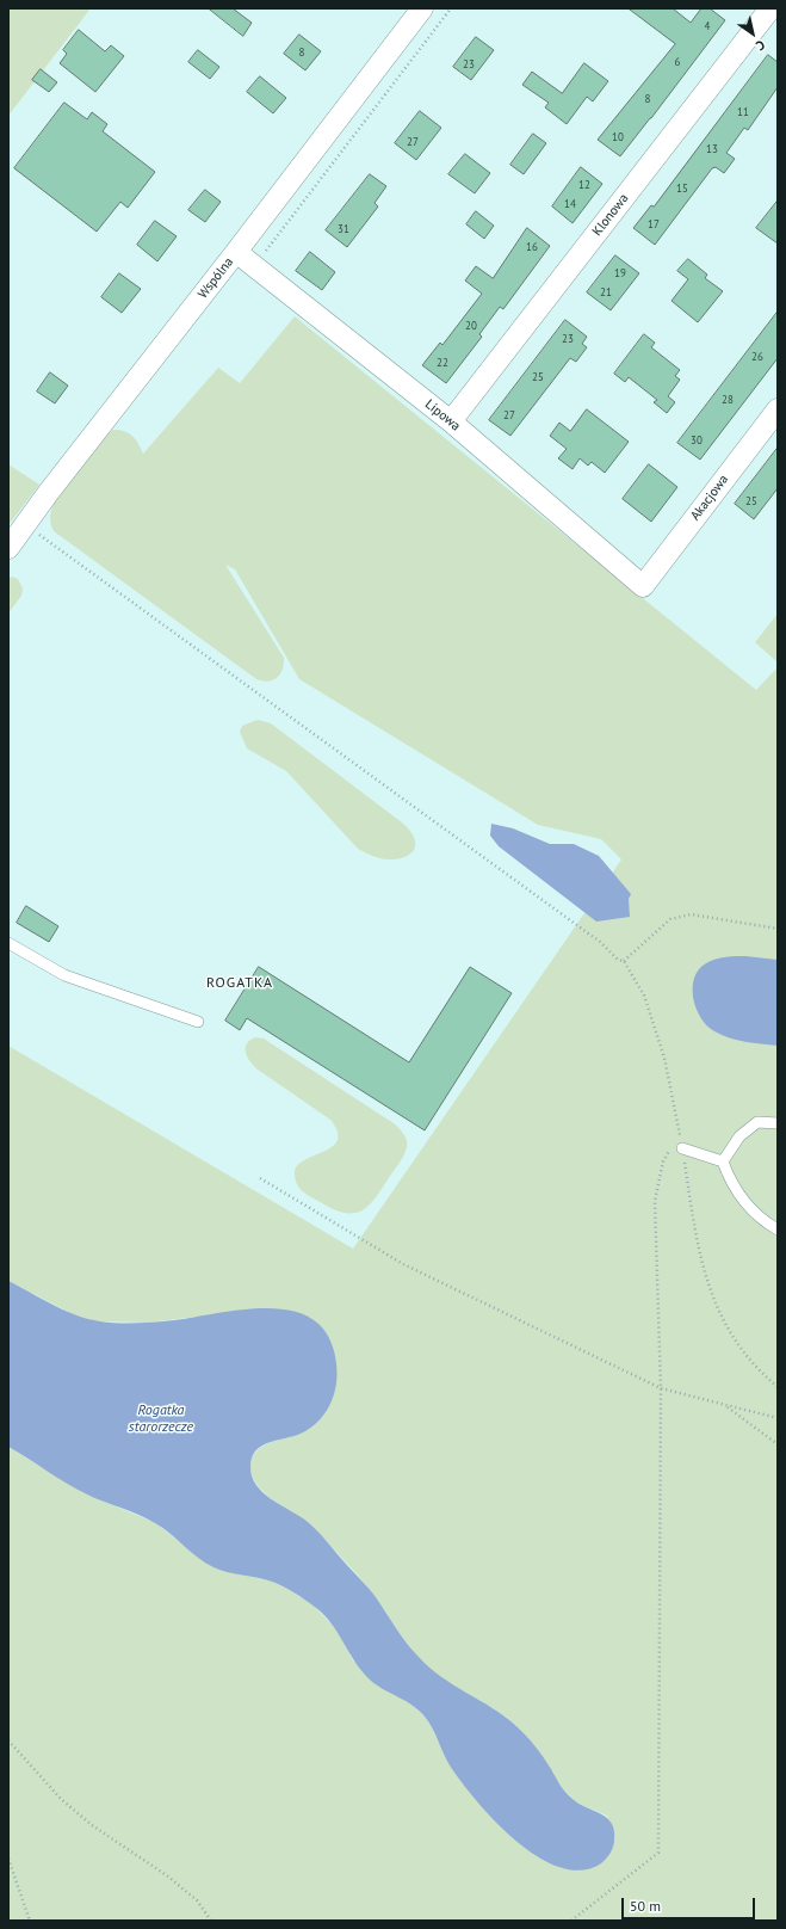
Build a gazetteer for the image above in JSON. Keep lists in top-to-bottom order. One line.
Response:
{"streets":{"street":["Klonowa","Wspólna","Lipowa","Akacjowa"]},"crossings":[["Klonowa","Lipowa"],["Wspólna","Lipowa"],["Lipowa","Akacjowa"]],"districts":["ROGATKA"],"water":["Rogatka starorzecze"],"house_numbers":["4","8","6","23","8","11","10","27","13","12","15","14","17","31","16","19","21","20","23","26","22","25","28","27","30","25"],"scale_bar":"50 m","north":"bottom right"}
